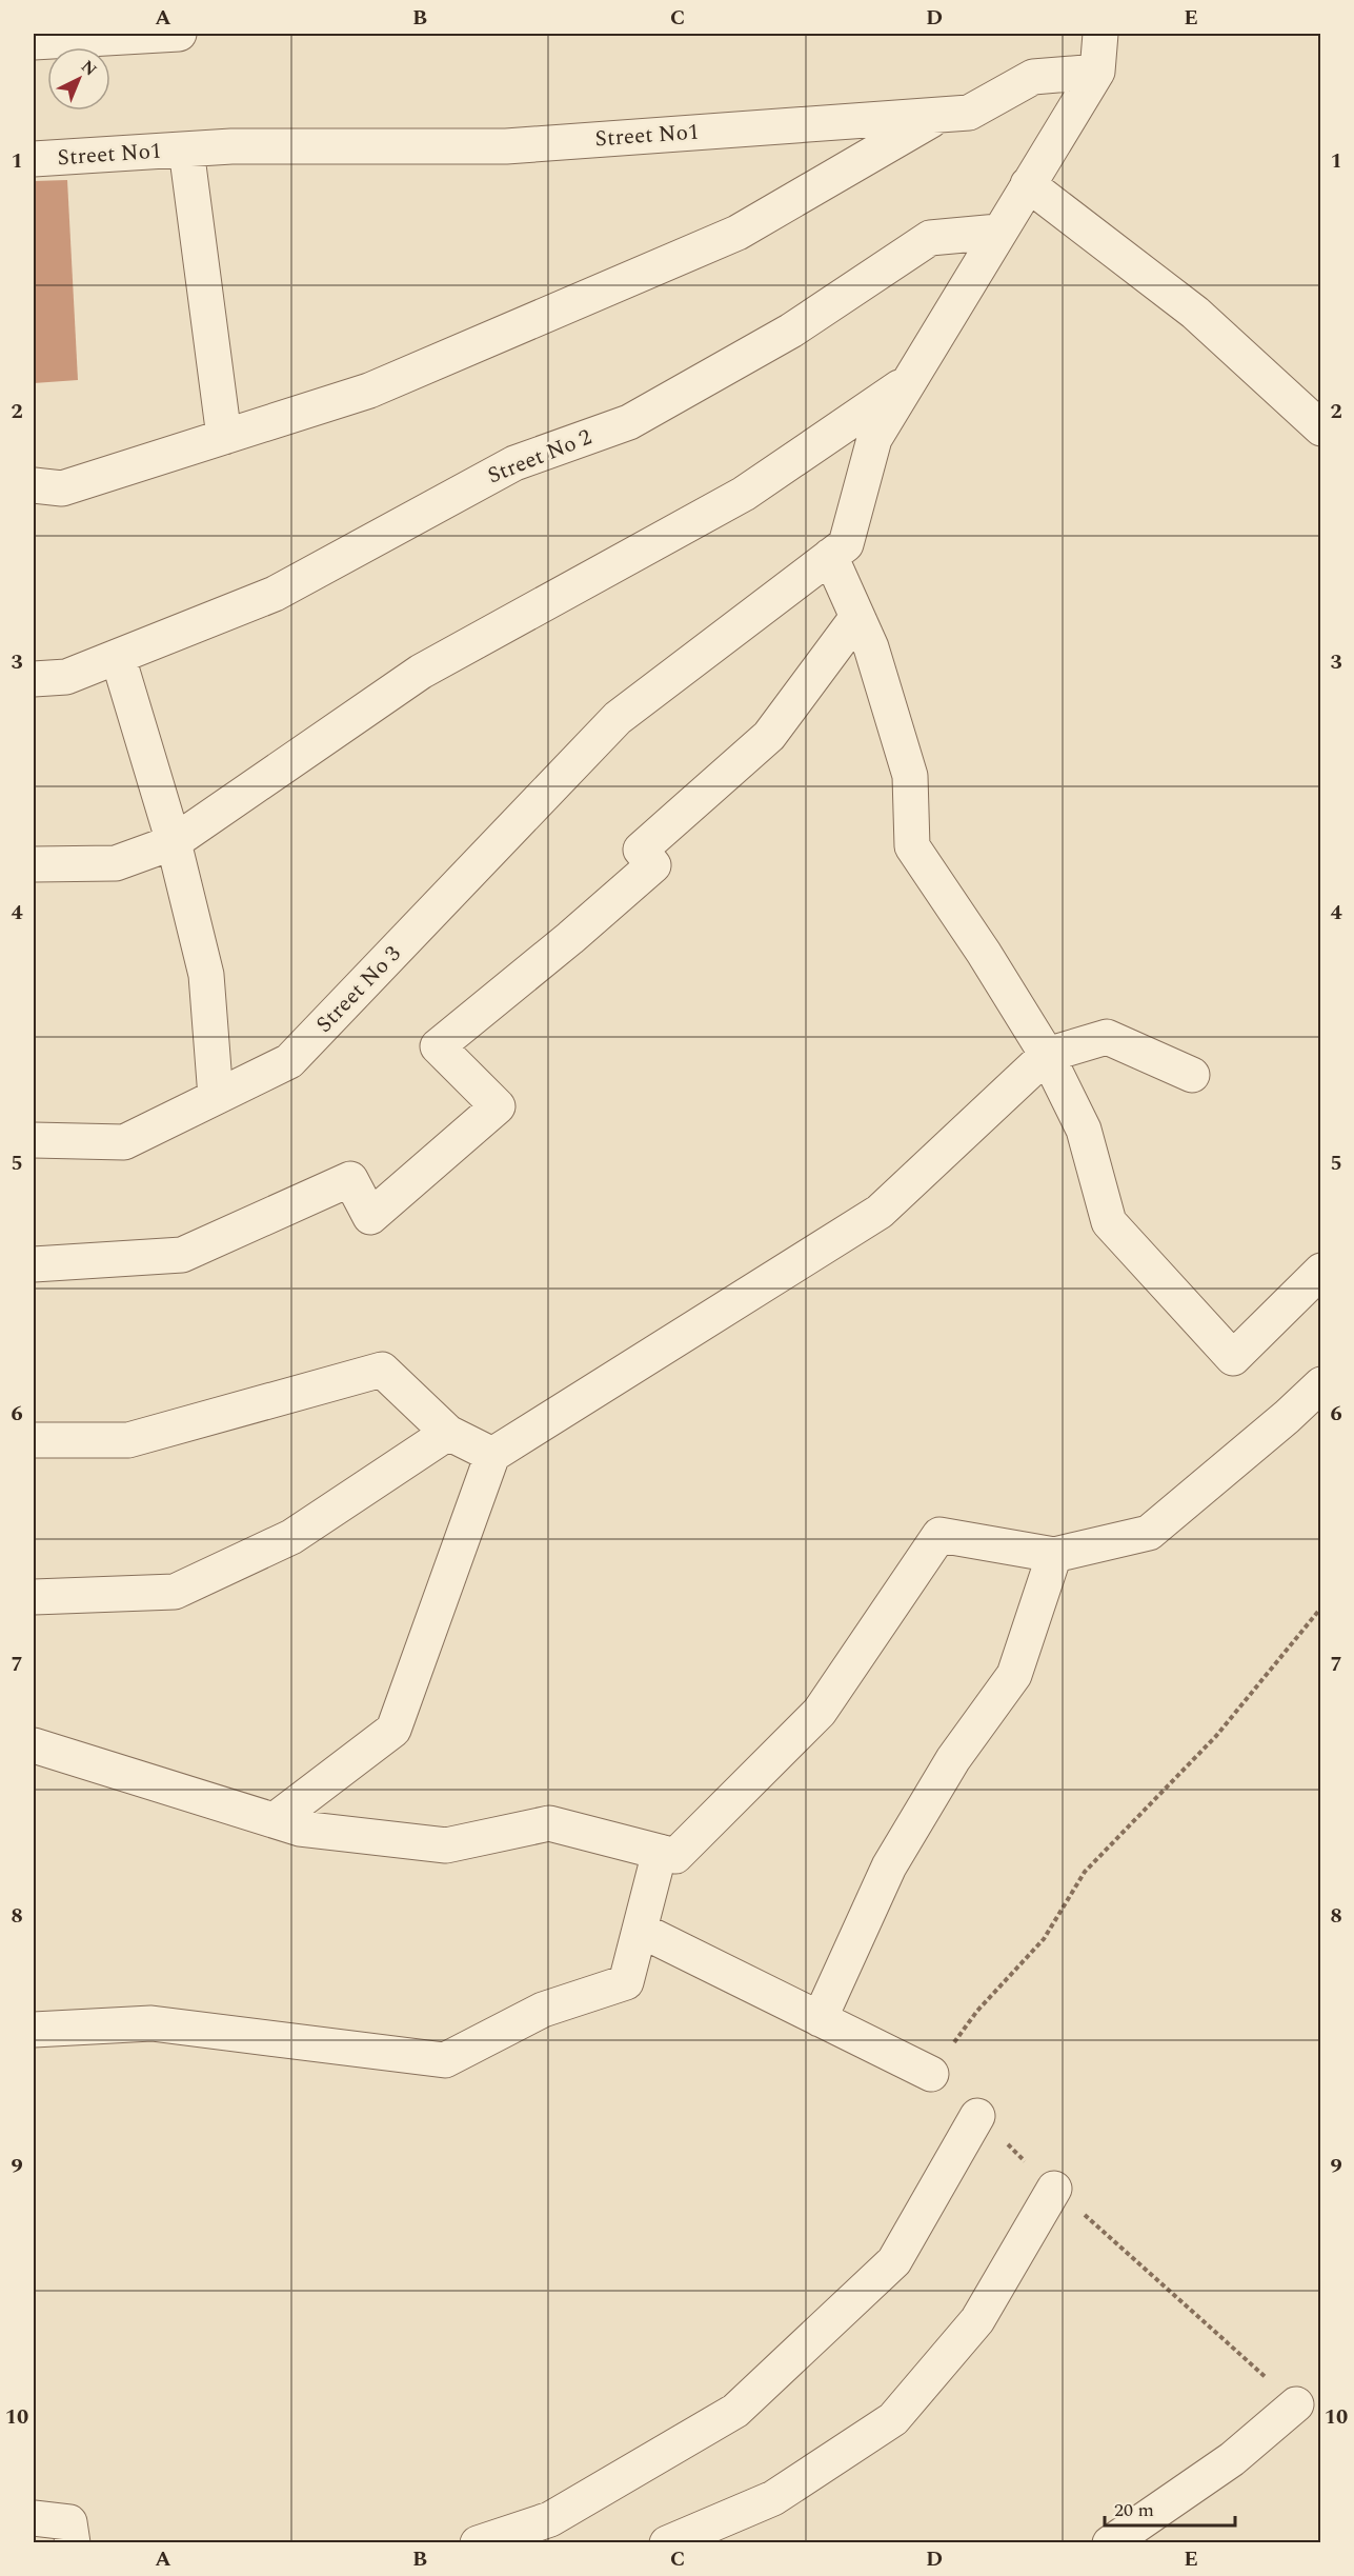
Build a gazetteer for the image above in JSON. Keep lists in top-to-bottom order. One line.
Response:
{"streets":{"street":["Street No1","Street No 2","Street No 3"]},"crossings":[["Street No1","Street No 3"],["Street No 2","Street No 3"]],"scale_bar":"20 m","north":"top right","grid":{"columns":["A","B","C","D","E"],"rows":["1","2","3","4","5","6","7","8","9","10"]}}
